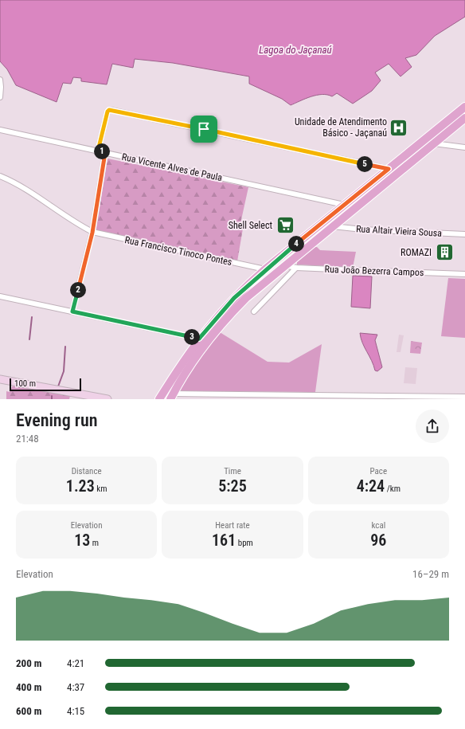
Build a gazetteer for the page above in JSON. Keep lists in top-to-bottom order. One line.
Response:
{"streets":{"street":["Rua Vicente Alves de Paula","Rua Altair Vieira Sousa","Rua Francisco Tinoco Pontes","Rua João Bezerra Campos"]},"water":["Lagoa do Jaçanaú"],"places":{"hospital":["Unidade de Atendimento Básico - Jaçanaú"],"supermarket":["Shell Select"],"building":["ROMAZI"]},"scale_bar":"100 m","page":{"pins":["1","5","4","2","3"],"scale":"100 m","heading":["Evening run","21:48"],"stats":[["Distance","1.23 km"],["Time","5:25"],["Pace","4:24 /km"],["Elevation","13 m"],["Heart rate","161 bpm"],["kcal","96"]],"chart":["Elevation","16–29 m"],"list":[{"name":"200 m","note":"4:21"},{"name":"400 m","note":"4:37"},{"name":"600 m","note":"4:15"}]}}
